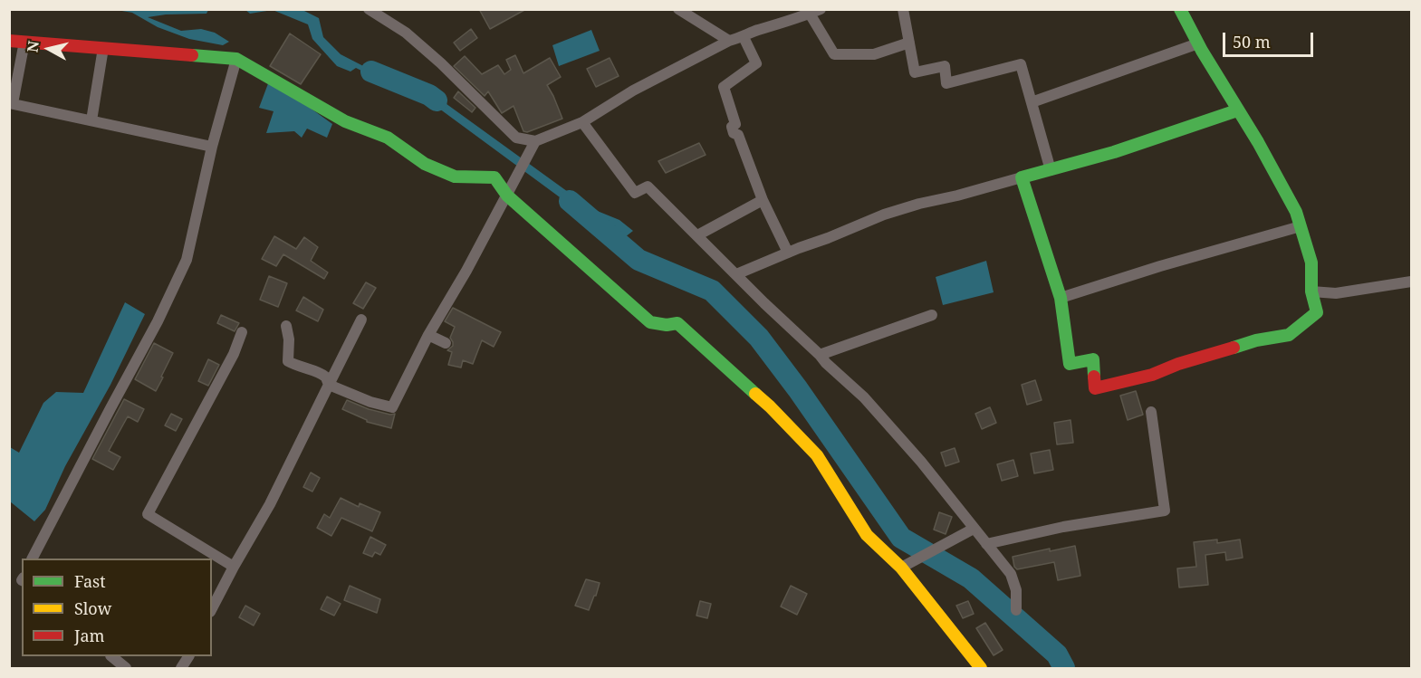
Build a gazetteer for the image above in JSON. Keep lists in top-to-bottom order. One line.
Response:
{"legend":["Fast","Slow","Jam"],"scale_bar":"50 m","north":"left"}
